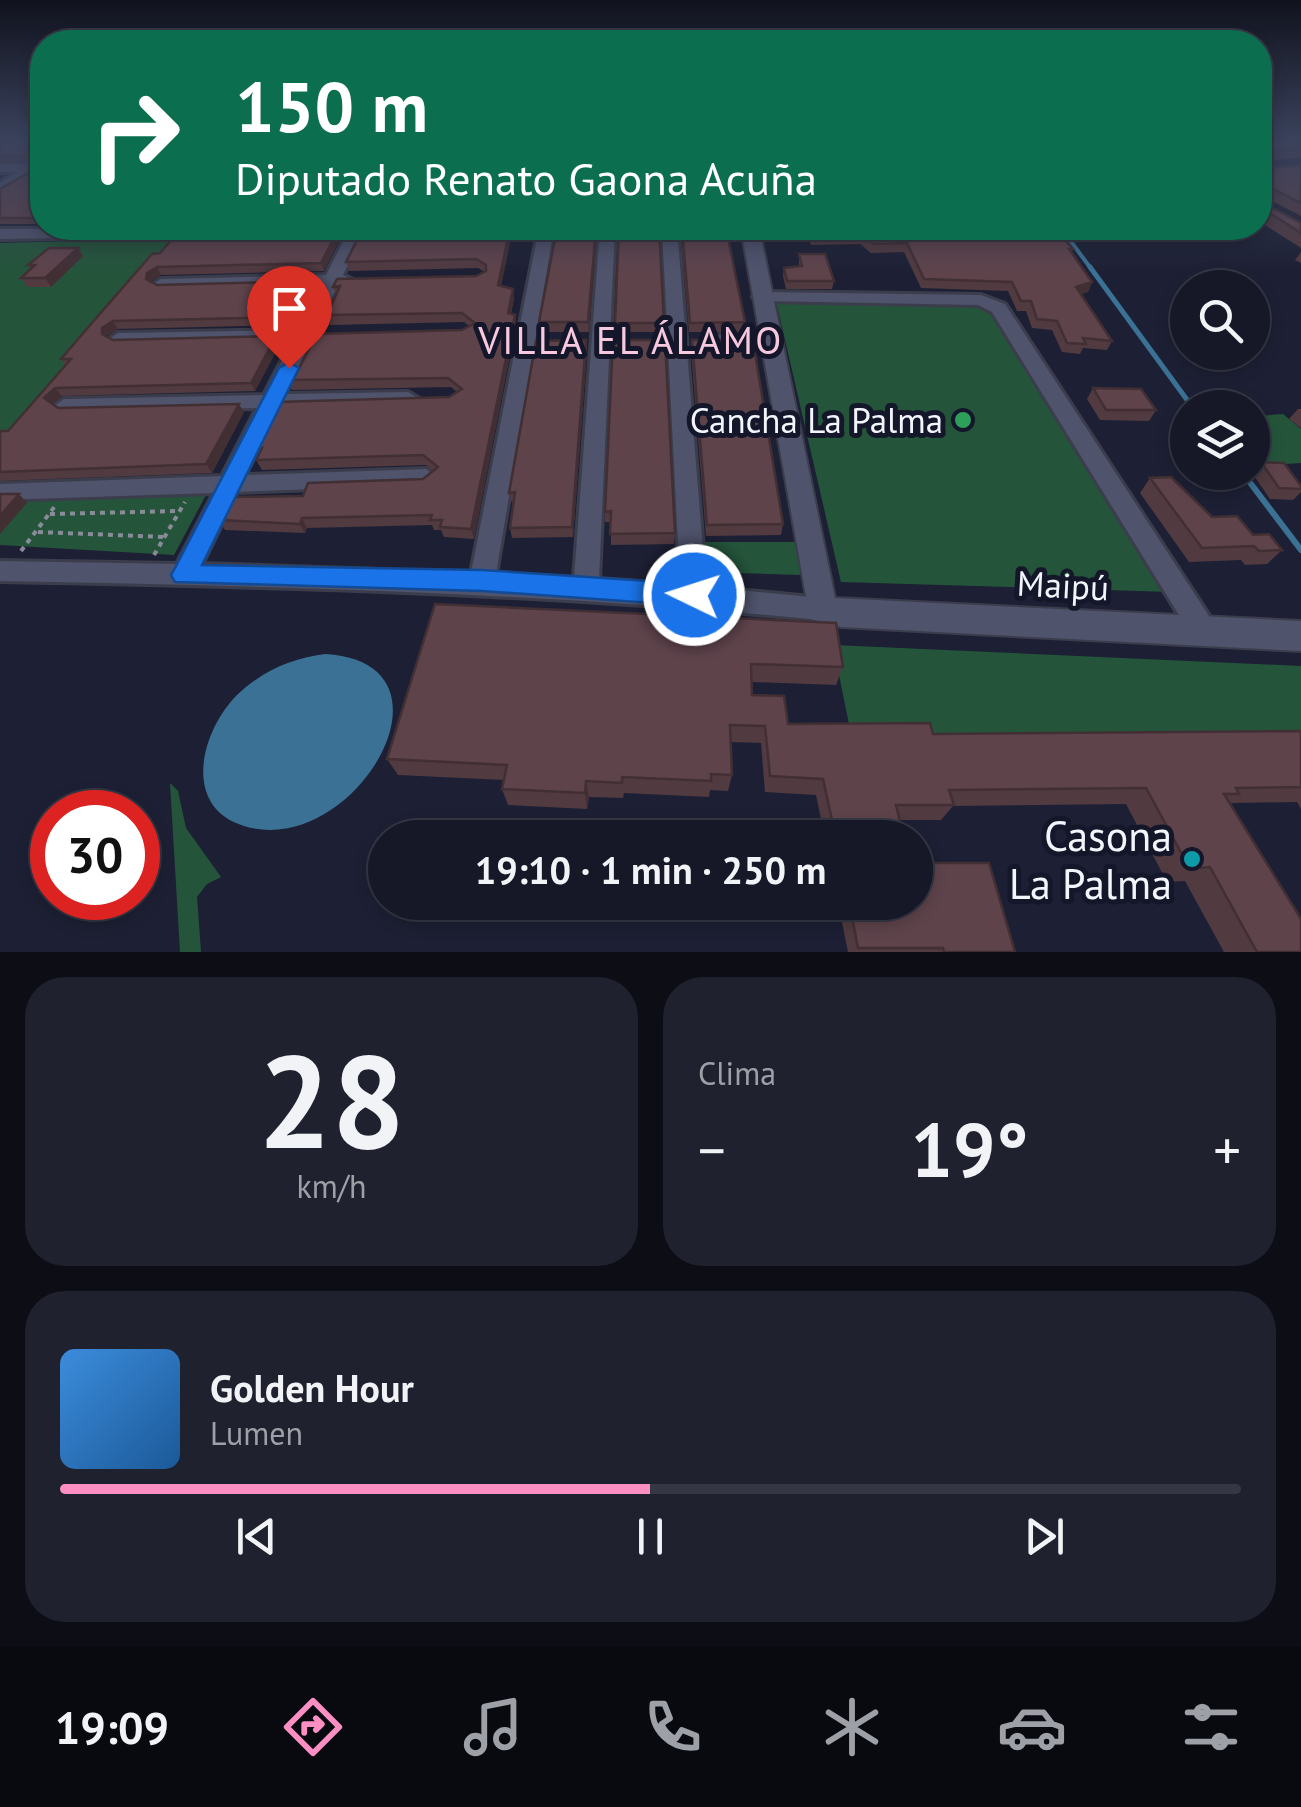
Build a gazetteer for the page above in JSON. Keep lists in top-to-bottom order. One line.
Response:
{"streets":{"street":["Maipú"]},"districts":["VILLA EL ÁLAMO"],"places":["Cancha La Palma","Casona La Palma"],"page":{"turn":["150 m","Diputado Renato Gaona Acuña"],"limit":"30","trip":"19:10 · 1 min · 250 m","tile":[["28","km/h"],"Clima"],"heat":["−","19°","+"],"song":["Golden Hour","Lumen"],"tabs":"19:09"}}
